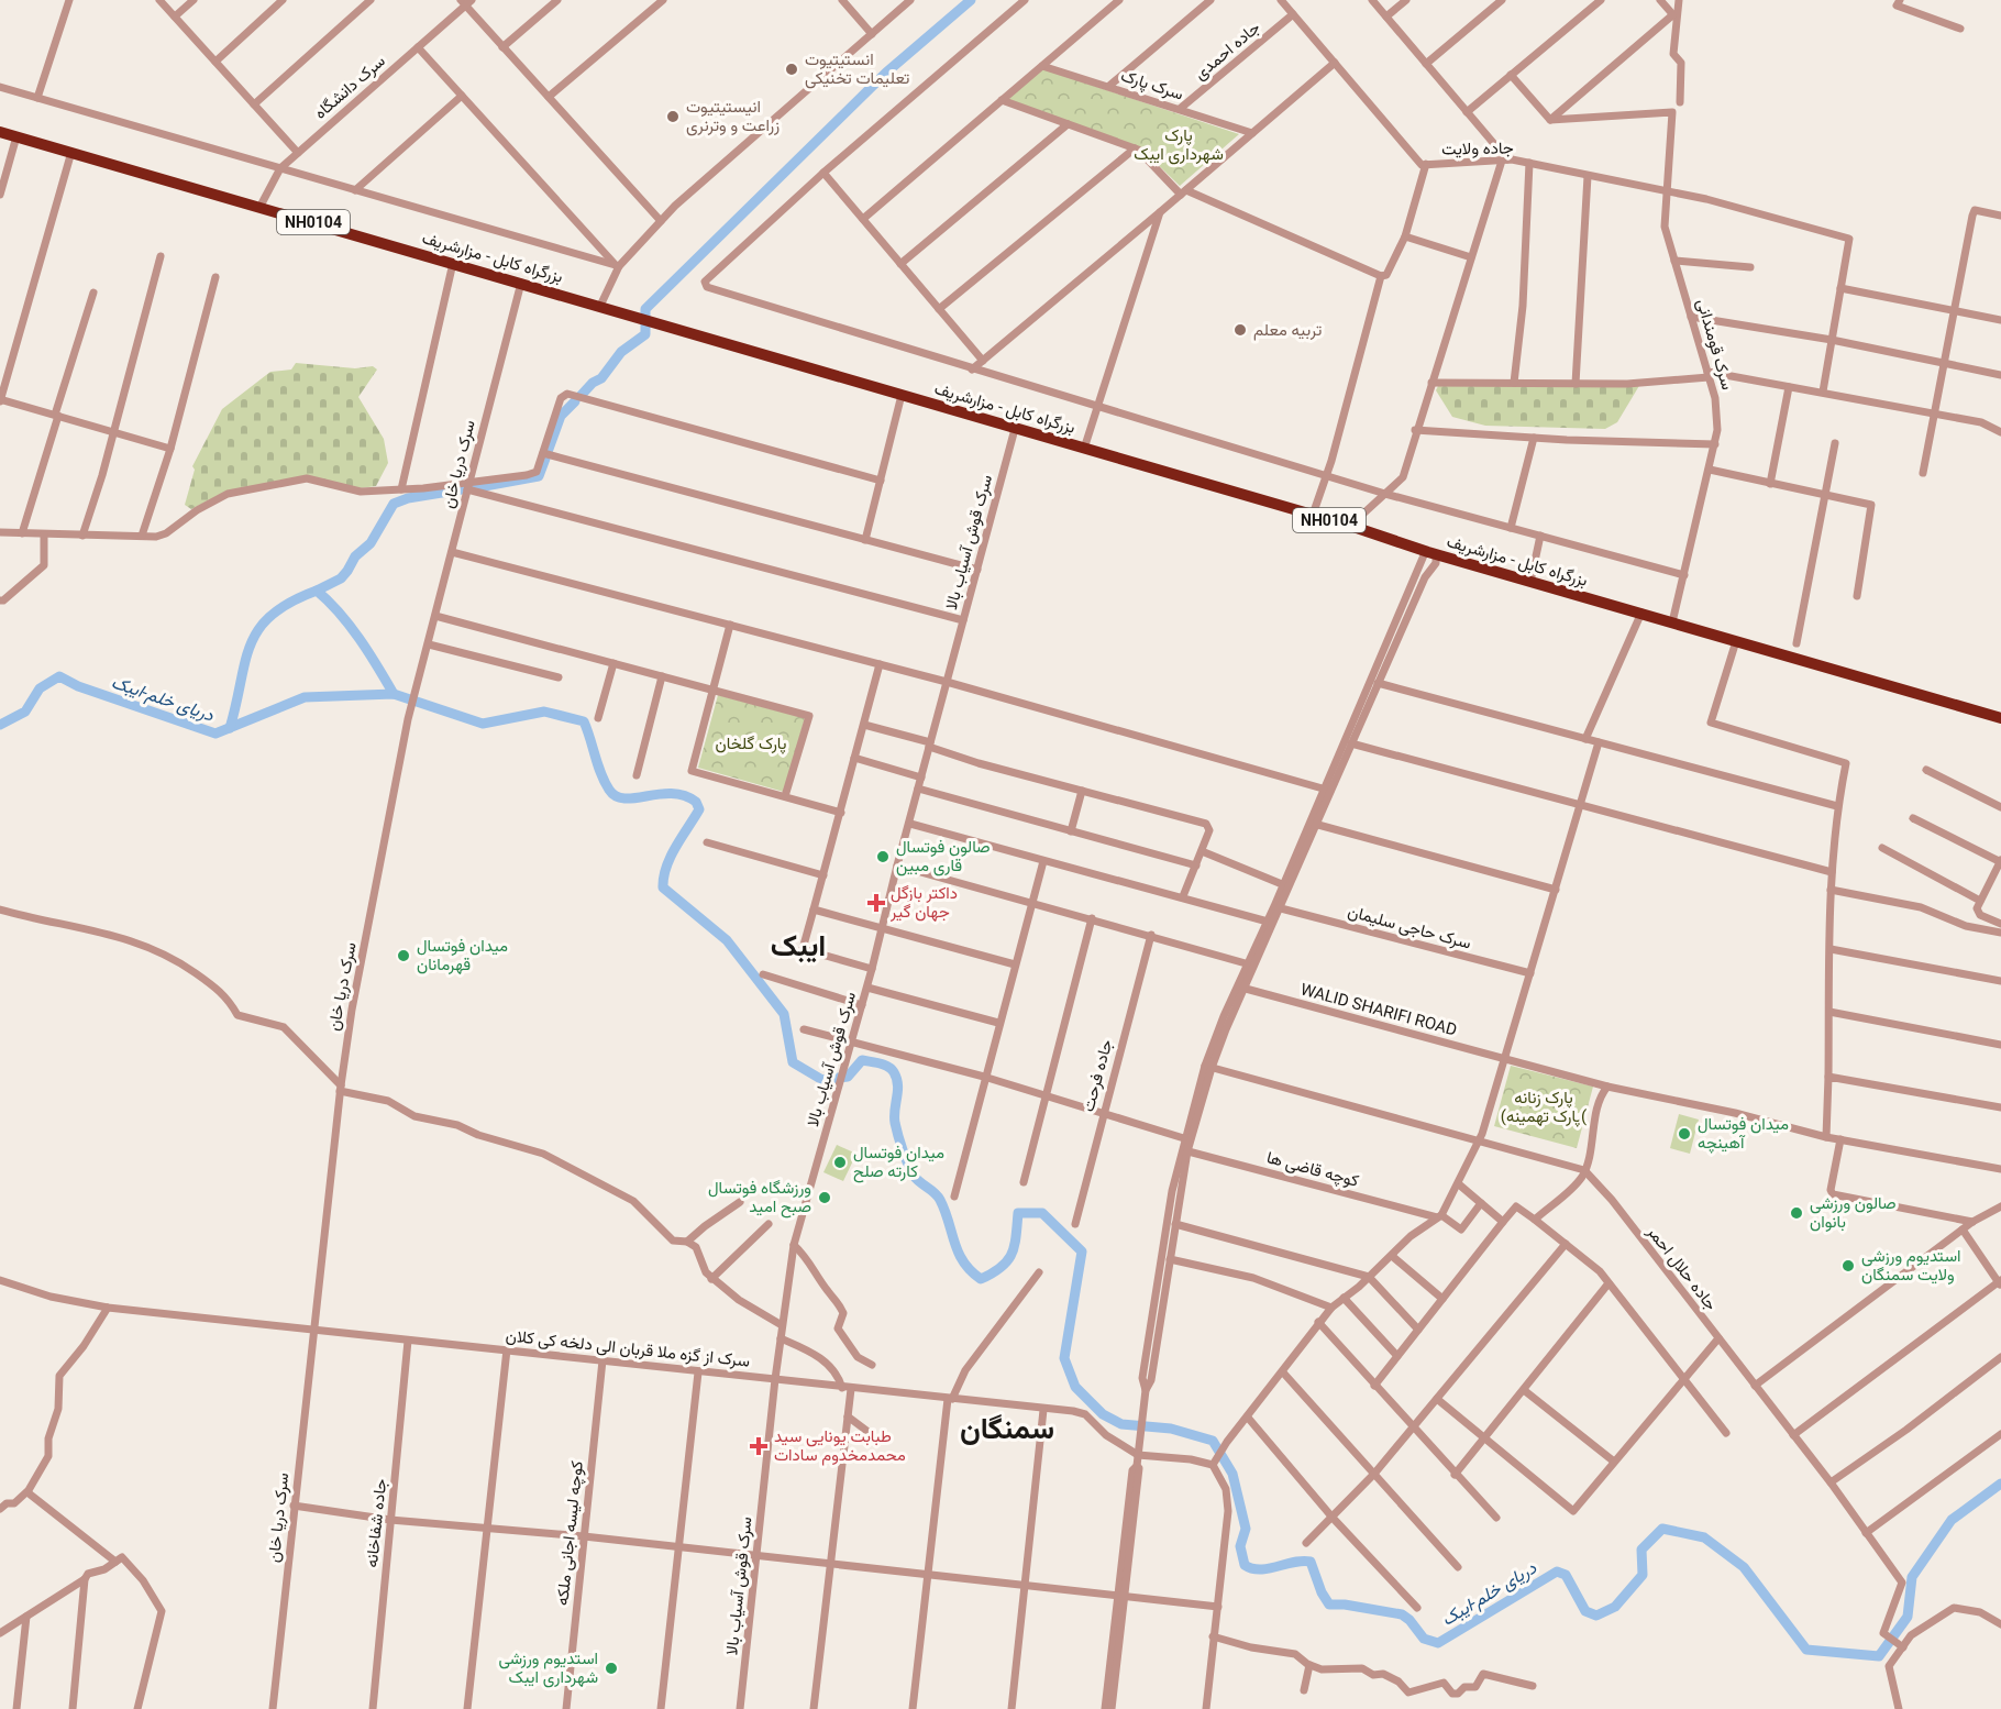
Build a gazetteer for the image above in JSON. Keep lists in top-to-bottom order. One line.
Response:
{"streets":{"highway":["NH0104","بزرگراه کابل - مزارشریف"],"street":["جاده احمدی","سرک پارک","سرک دانشگاه","جاده ولایت","سرک قومندانی","سرک دریا خان","سرک قوش آسیاب بالا","سرک حاجی سلیمان","WALID SHARIFI ROAD","جاده فرحت","کوچه قاضی ها","جاده حلال احمر","سرک از گزه ملا قربان الی دلخه کی کلان","جاده شفاخانه","کوچه لیسه اجانی ملکه"]},"crossings":[["جاده احمدی","سرک پارک"],["جاده احمدی","جاده ولایت"],["سرک دانشگاه","بزرگراه کابل - مزارشریف"],["جاده ولایت","سرک قومندانی"],["بزرگراه کابل - مزارشریف","سرک قومندانی"],["بزرگراه کابل - مزارشریف","سرک دریا خان"],["بزرگراه کابل - مزارشریف","سرک قوش آسیاب بالا"],["سرک دریا خان","سرک از گزه ملا قربان الی دلخه کی کلان"],["سرک قوش آسیاب بالا","سرک از گزه ملا قربان الی دلخه کی کلان"],["سرک از گزه ملا قربان الی دلخه کی کلان","جاده شفاخانه"],["سرک از گزه ملا قربان الی دلخه کی کلان","کوچه لیسه اجانی ملکه"]],"districts":["ایبک","سمنگان"],"water":["دریای خلم-ایبک"],"parks":["پارک شهرداری ایبک","پارک گلخان","پارک زنانه (پارک تهمینه("],"places":{"other":["انستیتیوت تعلیمات تخنیکی","انیستیتیوت زراعت و وترنری","تربیه معلم","صالون فوتسال قاری مبین","میدان فوتسال قهرمانان","میدان فوتسال آهینچه","میدان فوتسال کارته صلح","ورزشگاه فوتسال صبح امید","صالون ورزشی بانوان","استدیوم ورزشی ولایت سمنگان","استدیوم ورزشی شهرداری ایبک"],"health":["داکتر بازگل جهان گیر","طبابت یونایی سید محمدمخدوم سادات"]}}
